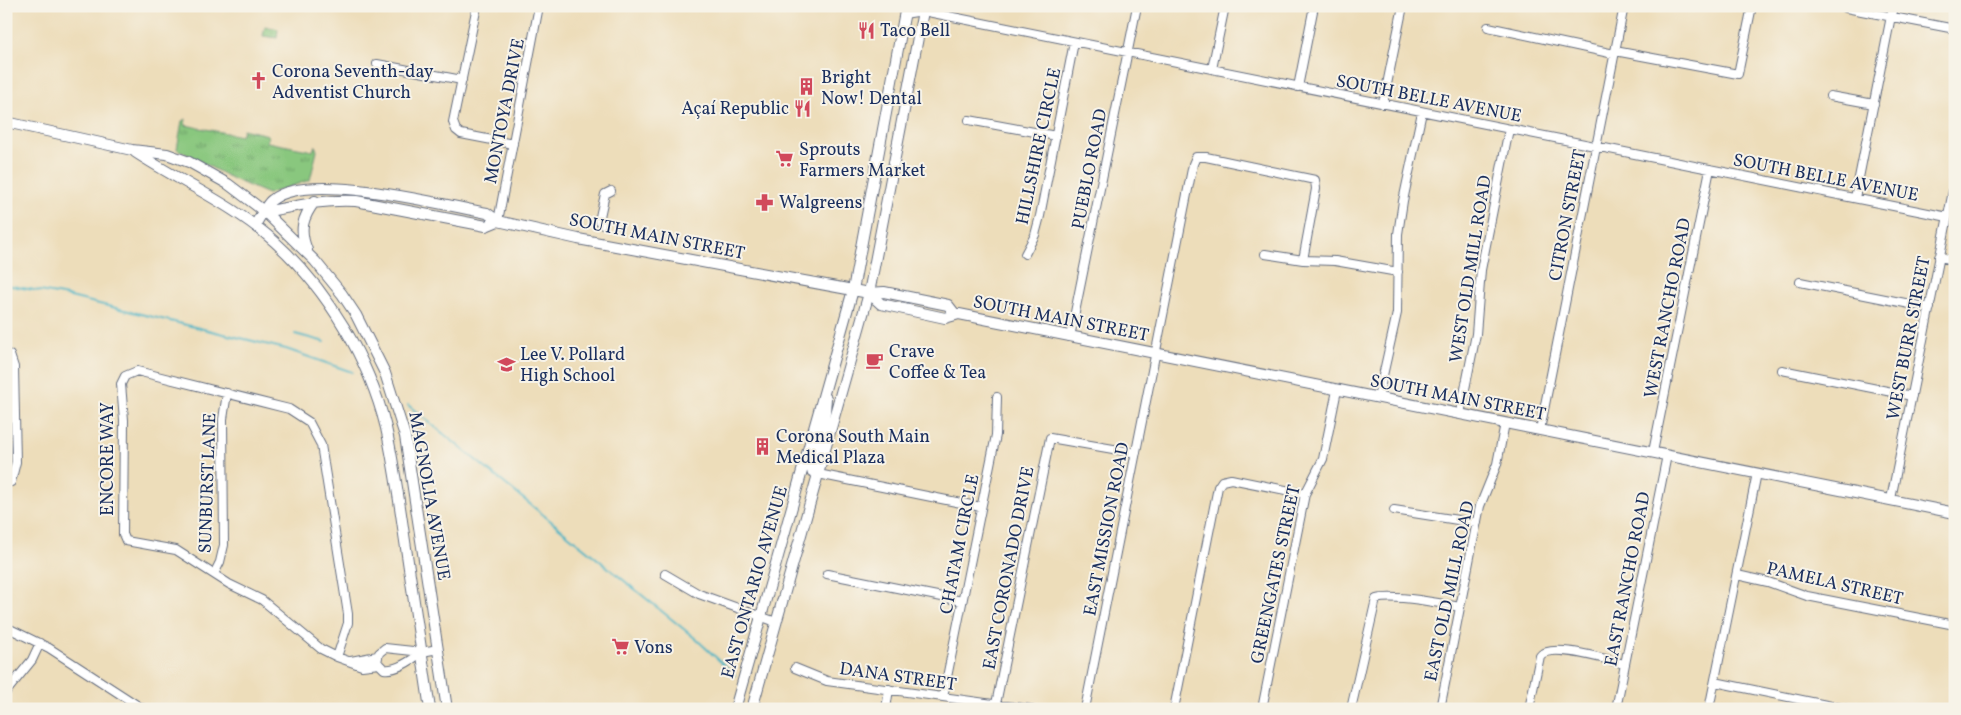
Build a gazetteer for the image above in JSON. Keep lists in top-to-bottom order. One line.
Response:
{"streets":{"main road":["SOUTH MAIN STREET","MAGNOLIA AVENUE","EAST ONTARIO AVENUE"],"street":["SOUTH BELLE AVENUE","MONTOYA DRIVE","HILLSHIRE CIRCLE","PUEBLO ROAD","CITRON STREET","WEST OLD MILL ROAD","WEST RANCHO ROAD","WEST BURR STREET","ENCORE WAY","SUNBURST LANE","EAST MISSION ROAD","CHATAM CIRCLE","EAST CORONADO DRIVE","GREENGATES STREET","EAST RANCHO ROAD","PAMELA STREET","EAST OLD MILL ROAD","DANA STREET"]},"crossings":[["SOUTH BELLE AVENUE","HILLSHIRE CIRCLE"],["SOUTH BELLE AVENUE","PUEBLO ROAD"],["SOUTH BELLE AVENUE","CITRON STREET"],["SOUTH BELLE AVENUE","WEST OLD MILL ROAD"],["SOUTH BELLE AVENUE","WEST RANCHO ROAD"],["SOUTH BELLE AVENUE","WEST BURR STREET"],["SOUTH BELLE AVENUE","EAST ONTARIO AVENUE"],["MONTOYA DRIVE","SOUTH MAIN STREET"],["PUEBLO ROAD","SOUTH MAIN STREET"],["CITRON STREET","SOUTH MAIN STREET"],["SOUTH MAIN STREET","WEST OLD MILL ROAD"],["SOUTH MAIN STREET","WEST RANCHO ROAD"],["SOUTH MAIN STREET","WEST BURR STREET"],["SOUTH MAIN STREET","MAGNOLIA AVENUE"],["SOUTH MAIN STREET","EAST MISSION ROAD"],["SOUTH MAIN STREET","GREENGATES STREET"],["SOUTH MAIN STREET","EAST RANCHO ROAD"],["SOUTH MAIN STREET","EAST ONTARIO AVENUE"],["SOUTH MAIN STREET","EAST OLD MILL ROAD"],["ENCORE WAY","SUNBURST LANE"],["EAST MISSION ROAD","EAST CORONADO DRIVE"],["CHATAM CIRCLE","DANA STREET"],["EAST CORONADO DRIVE","DANA STREET"]],"places":{"restaurant":["Taco Bell","Açaí Republic"],"church":["Corona Seventh-day Adventist Church"],"building":["Bright Now! Dental","Corona South Main Medical Plaza"],"supermarket":["Sprouts Farmers Market","Vons"],"pharmacy":["Walgreens"],"cafe":["Crave Coffee & Tea"],"school or university":["Lee V. Pollard High School"]}}
